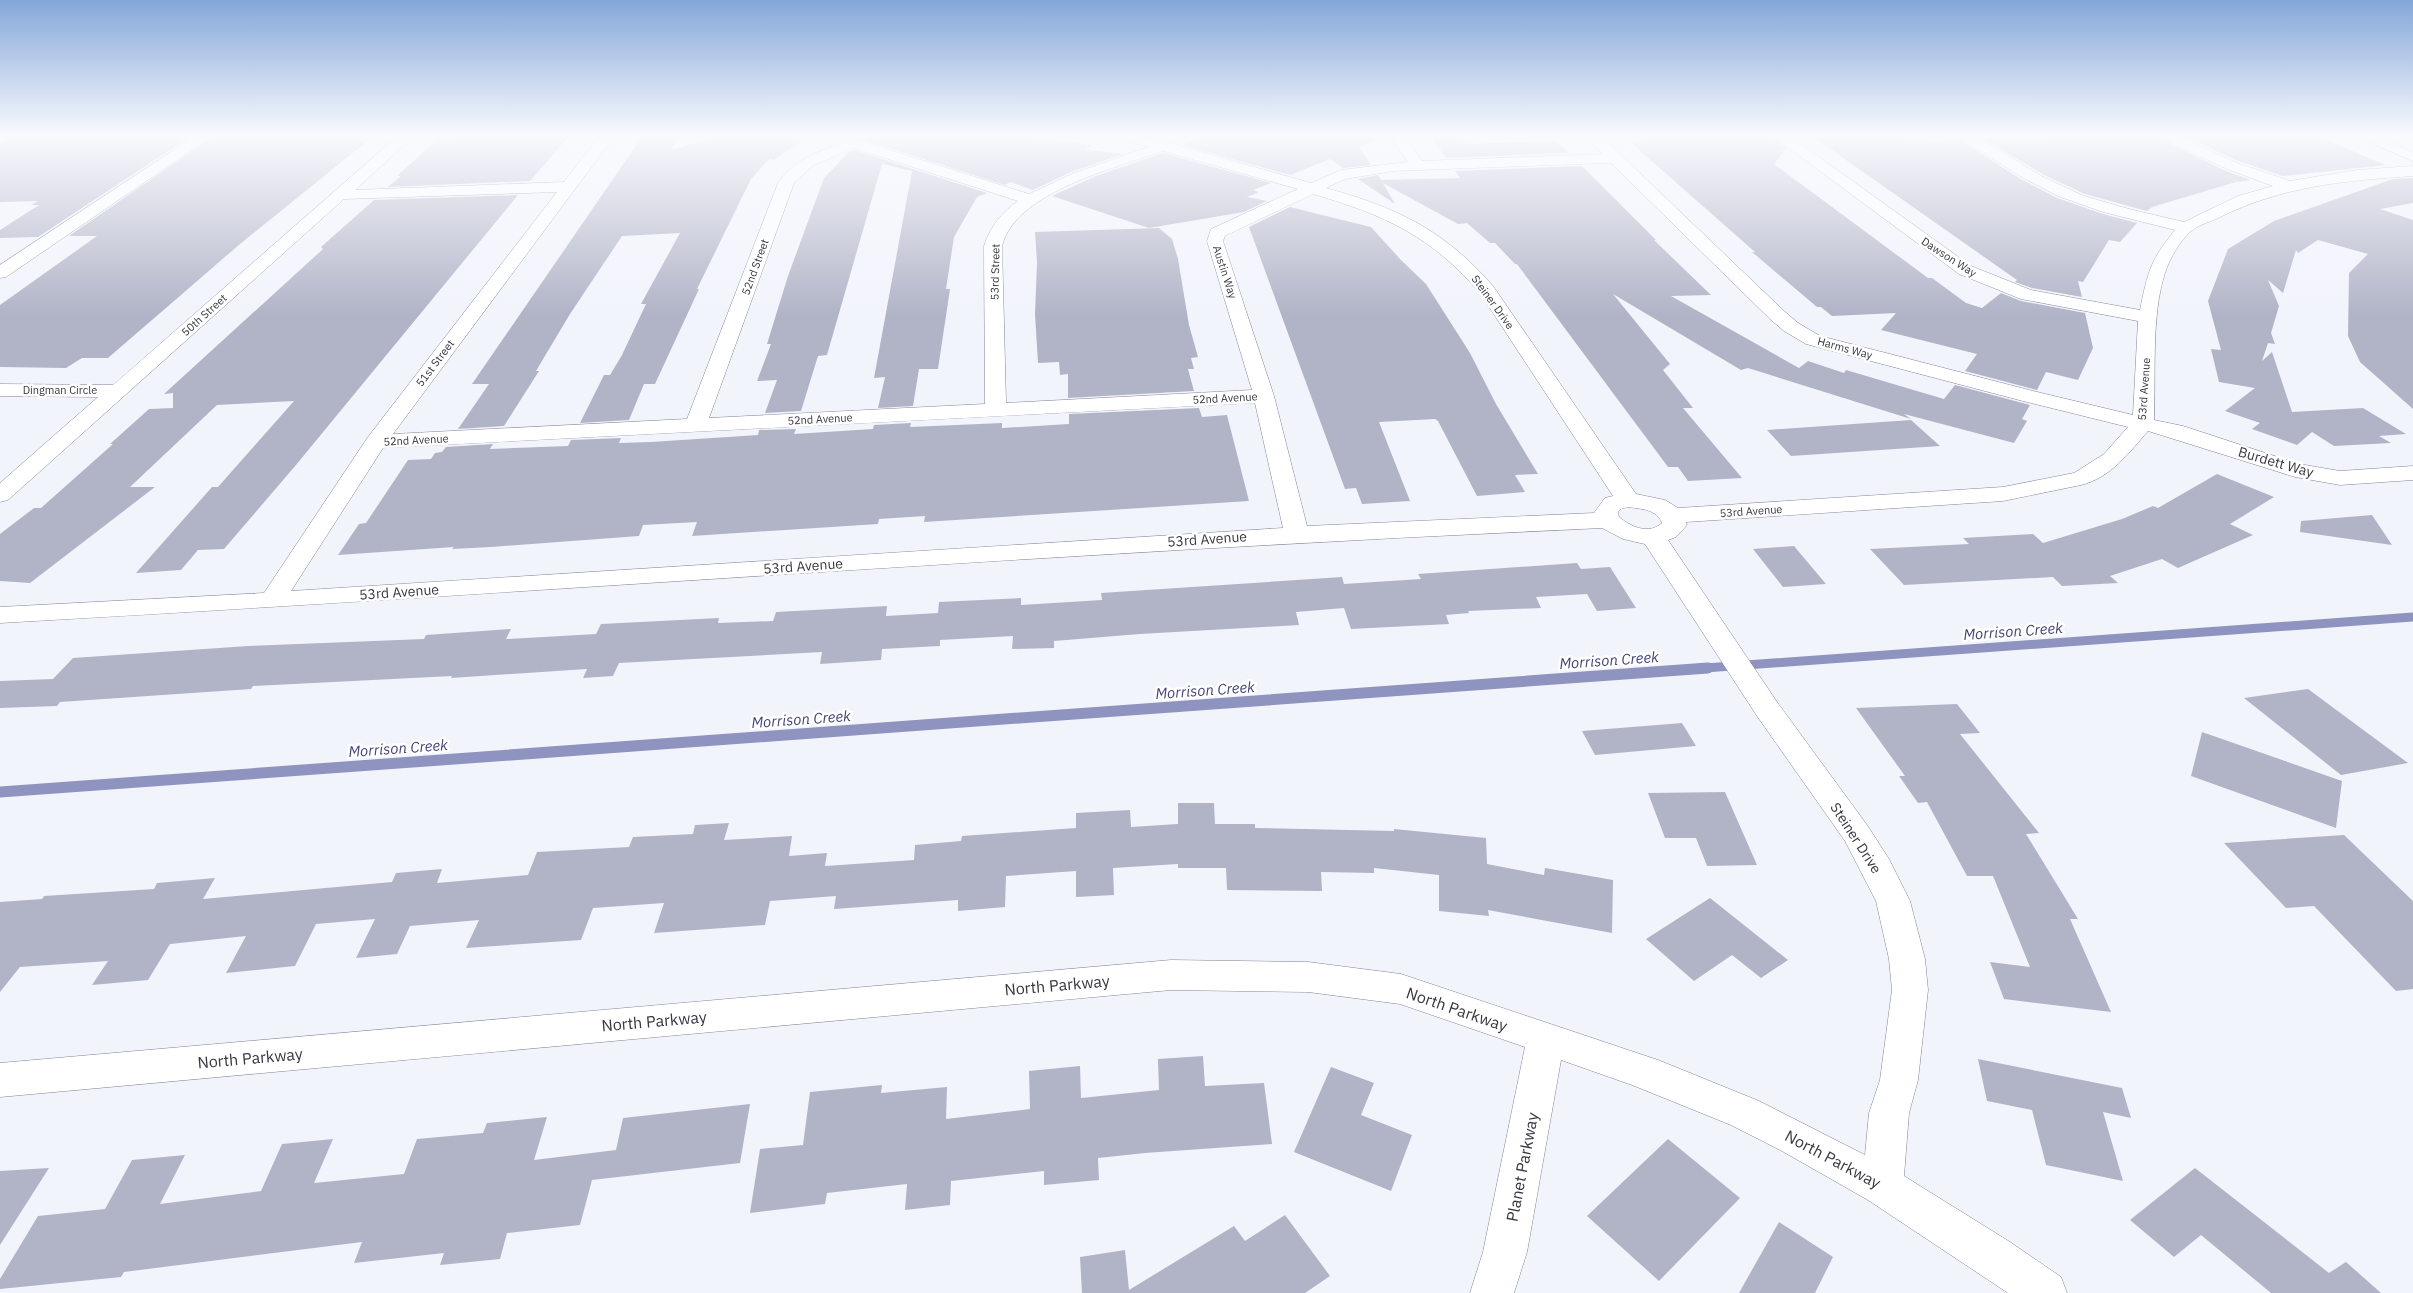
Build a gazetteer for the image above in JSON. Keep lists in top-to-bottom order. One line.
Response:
{"streets":{"street":["Dawson Way","52nd Street","53rd Street","Austin Way","Steiner Drive","50th Street","Harms Way","51st Street","53rd Avenue","Dingman Circle","52nd Avenue","Burdett Way","North Parkway","Planet Parkway"]},"crossings":[["Dawson Way","53rd Avenue"],["52nd Street","52nd Avenue"],["53rd Street","52nd Avenue"],["Austin Way","53rd Avenue"],["Austin Way","52nd Avenue"],["Steiner Drive","North Parkway"],["50th Street","Dingman Circle"],["Harms Way","53rd Avenue"],["Harms Way","Burdett Way"],["51st Street","53rd Avenue"],["51st Street","52nd Avenue"],["53rd Avenue","Burdett Way"],["North Parkway","Planet Parkway"]],"water":["Morrison Creek"]}
